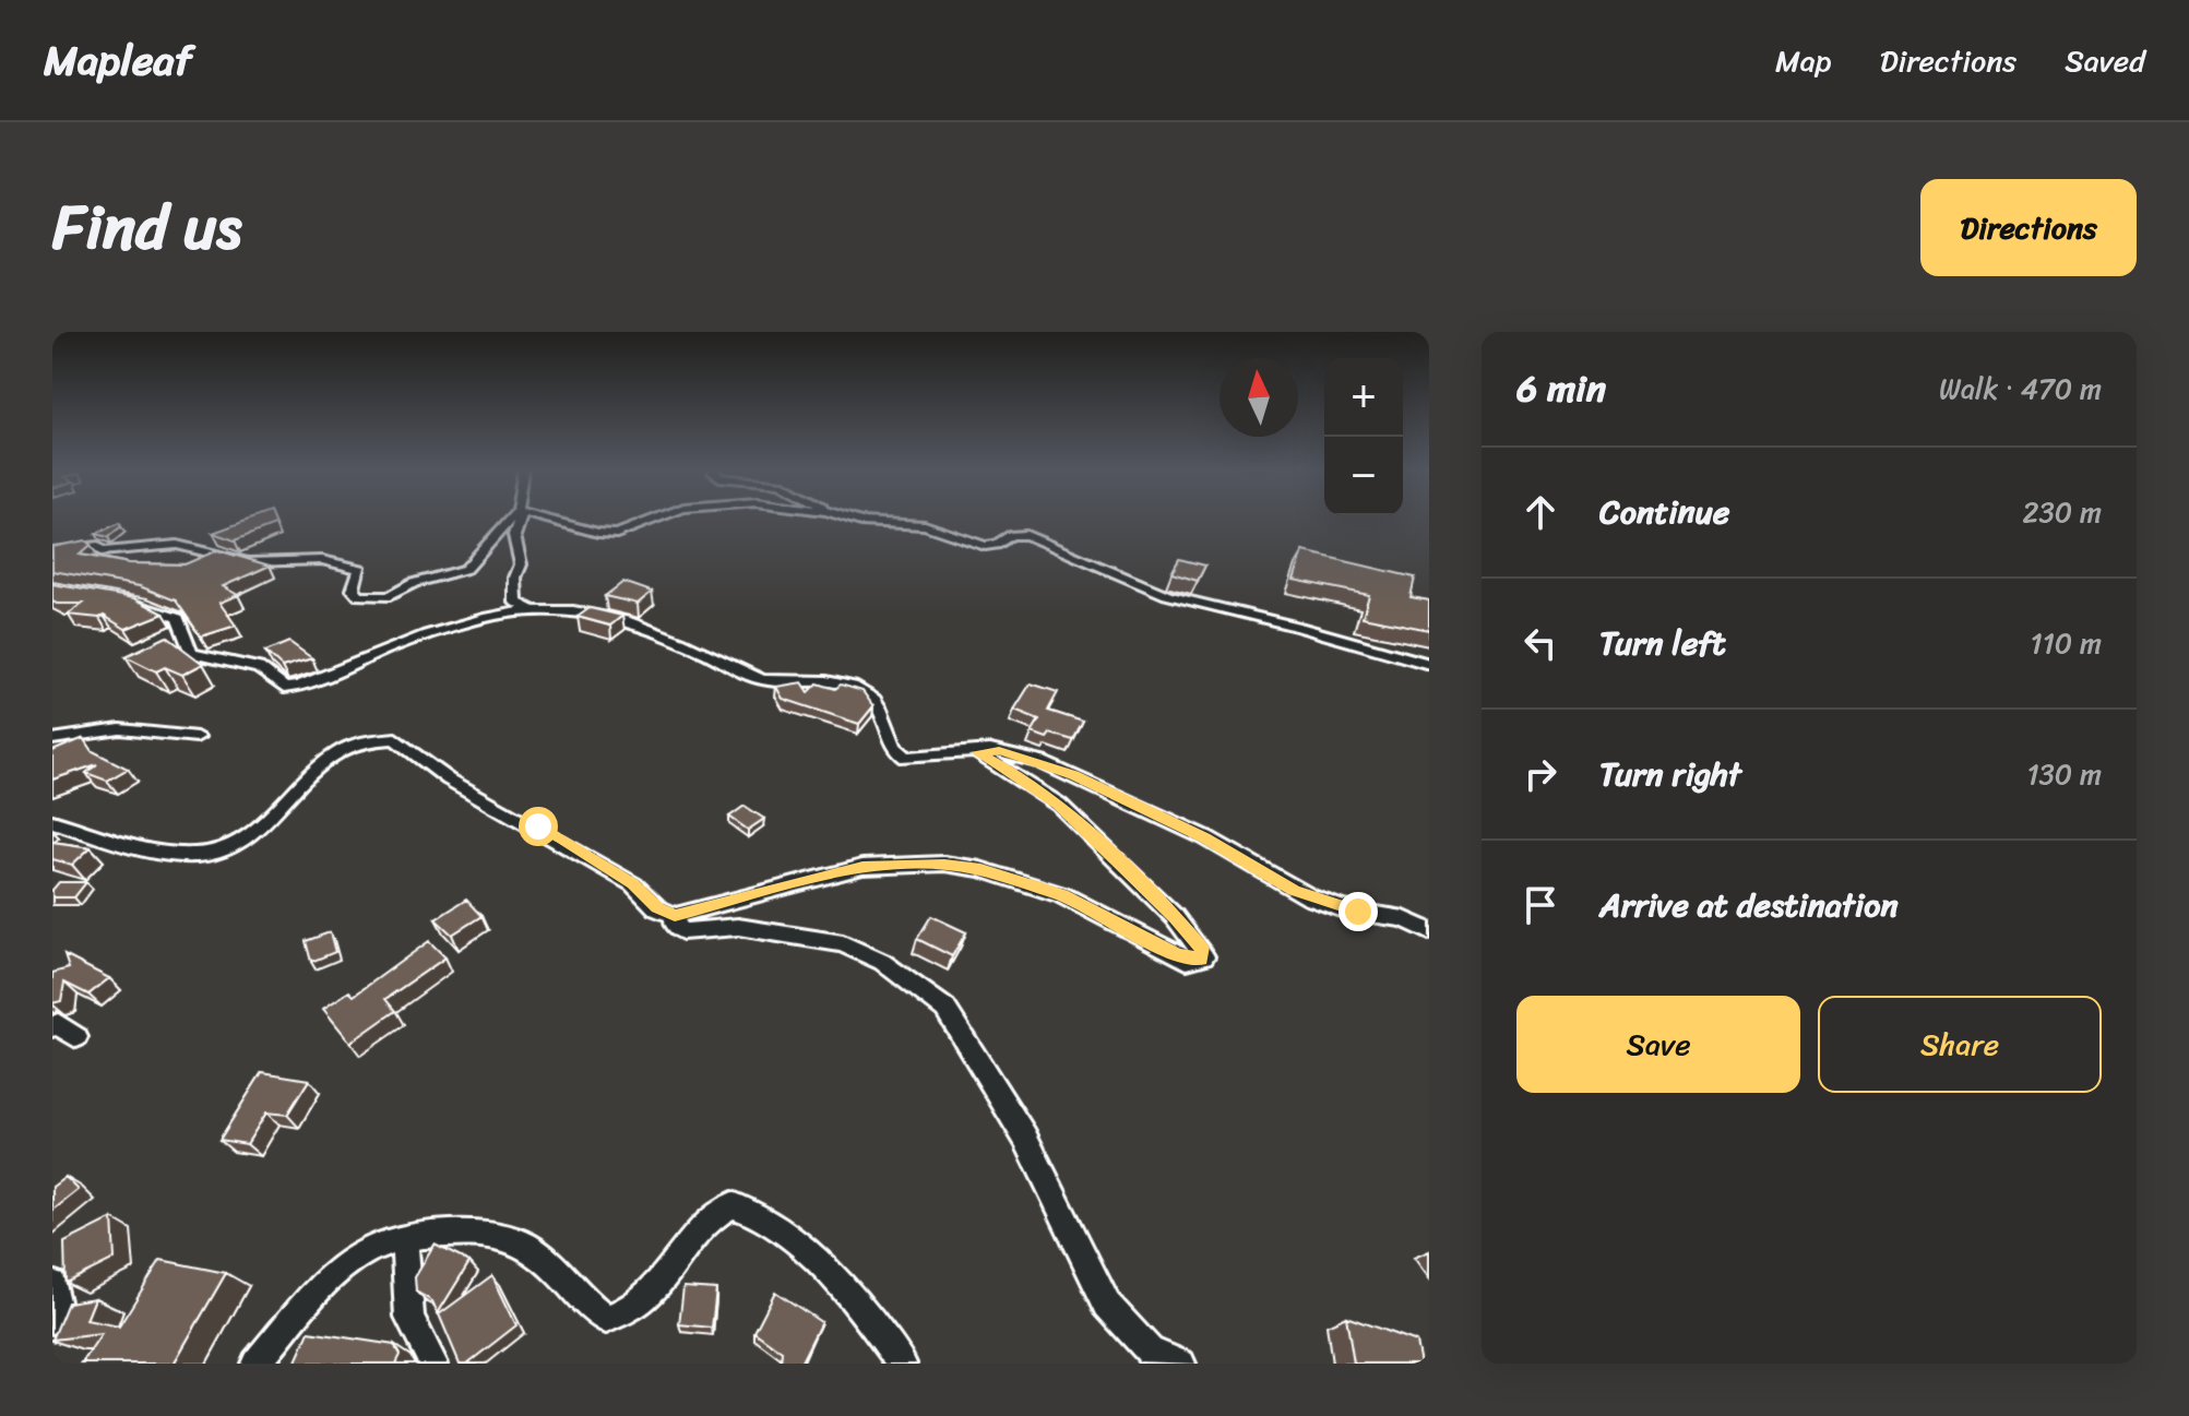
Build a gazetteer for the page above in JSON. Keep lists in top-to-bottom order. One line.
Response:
{"north":"top","page":{"header":"Mapleaf","nav":["Map","Directions","Saved"],"title":"Find us","buttons":["Directions",["Save","Share"]],"heading":["6 min","Walk · 470 m"],"map_buttons":["+","−"],"list":[["Continue","230 m"],["Turn left","110 m"],["Turn right","130 m"],"Arrive at destination"]}}
